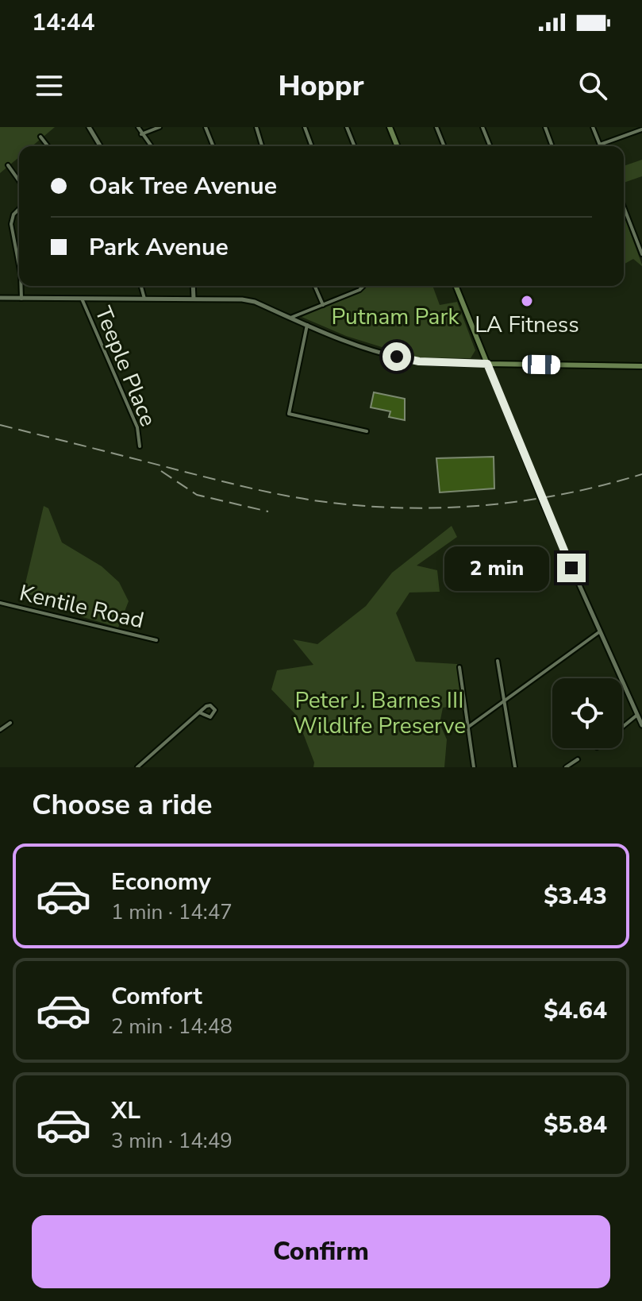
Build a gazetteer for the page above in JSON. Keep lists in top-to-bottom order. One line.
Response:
{"streets":{"street":["Teeple Place","Kentile Road"]},"parks":["Putnam Park","Peter J. Barnes III Wildlife Preserve"],"places":["LA Fitness"],"page":{"status":"14:44","header":"Hoppr","banner":["Oak Tree Avenue","Park Avenue"],"bubble":"2 min","heading":"Choose a ride","list":[{"name":"Economy","note":"1 min · 14:47","value":"$3.43"},{"name":"Comfort","note":"2 min · 14:48","value":"$4.64"},{"name":"XL","note":"3 min · 14:49","value":"$5.84"}],"buttons":"Confirm"}}
